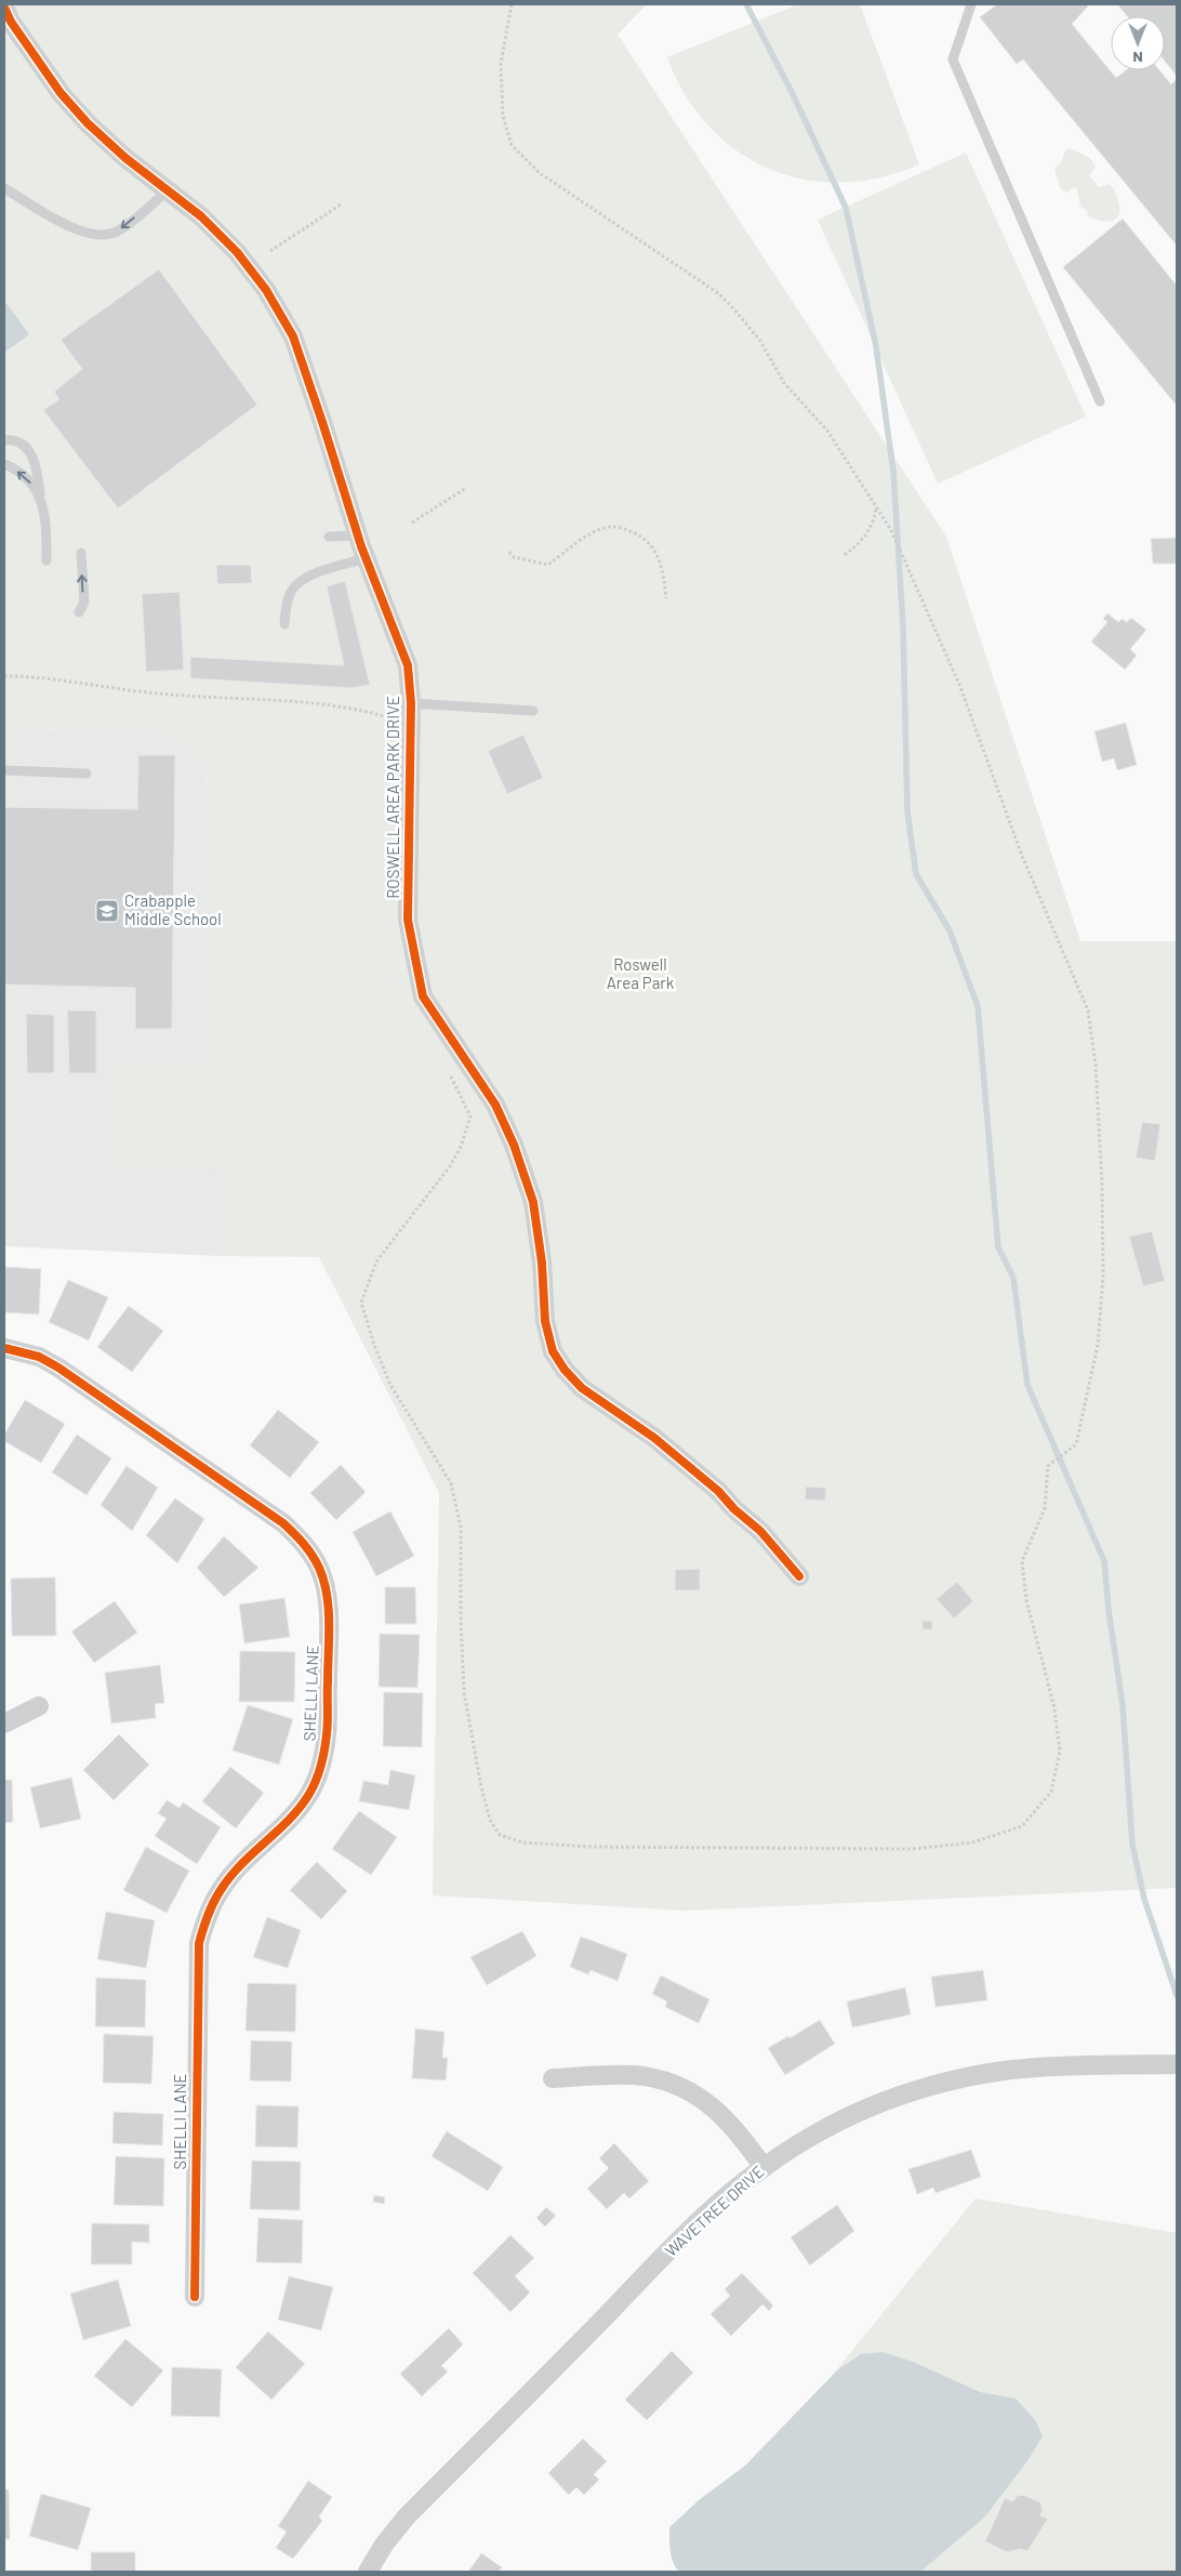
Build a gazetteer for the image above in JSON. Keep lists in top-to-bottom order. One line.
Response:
{"streets":{"street":["ROSWELL AREA PARK DRIVE","SHELLI LANE","WAVETREE DRIVE"]},"parks":["Roswell Area Park"],"places":{"school or university":["Crabapple Middle School"]},"north":"bottom"}
